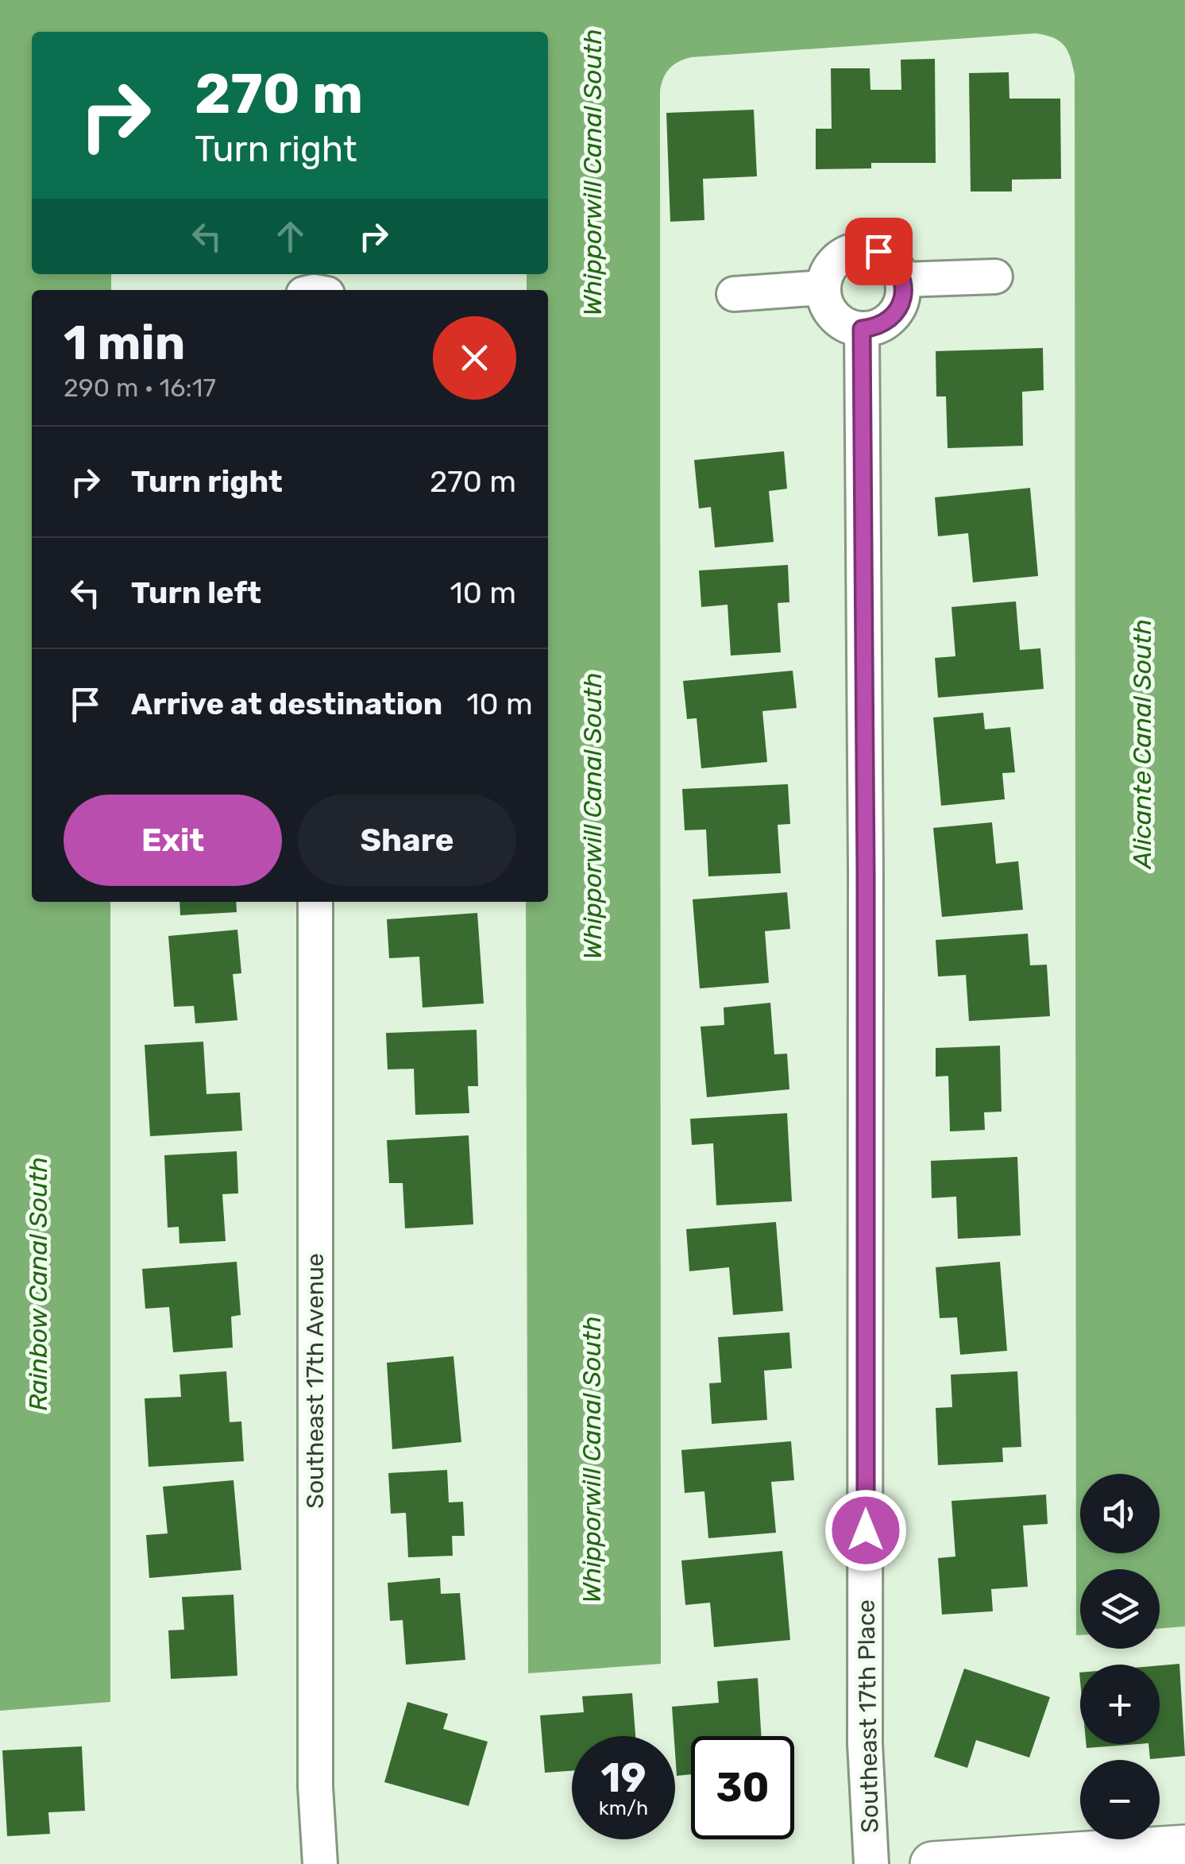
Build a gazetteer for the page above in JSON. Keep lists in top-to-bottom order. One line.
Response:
{"streets":{"street":["Southeast 17th Avenue","Southeast 17th Place"]},"water":["Whipporwill Canal South","Alicante Canal South","Rainbow Canal South"],"page":{"turn":["270 m","Turn right"],"heading":["1 min","290 m · 16:17"],"list":[{"name":"Turn right","value":"270 m"},{"name":"Turn left","value":"10 m"},{"name":"Arrive at destination","value":"10 m"}],"buttons":["Exit","Share"],"map_buttons":["+","−"],"speed":"19 km/h","limit":"30"}}
